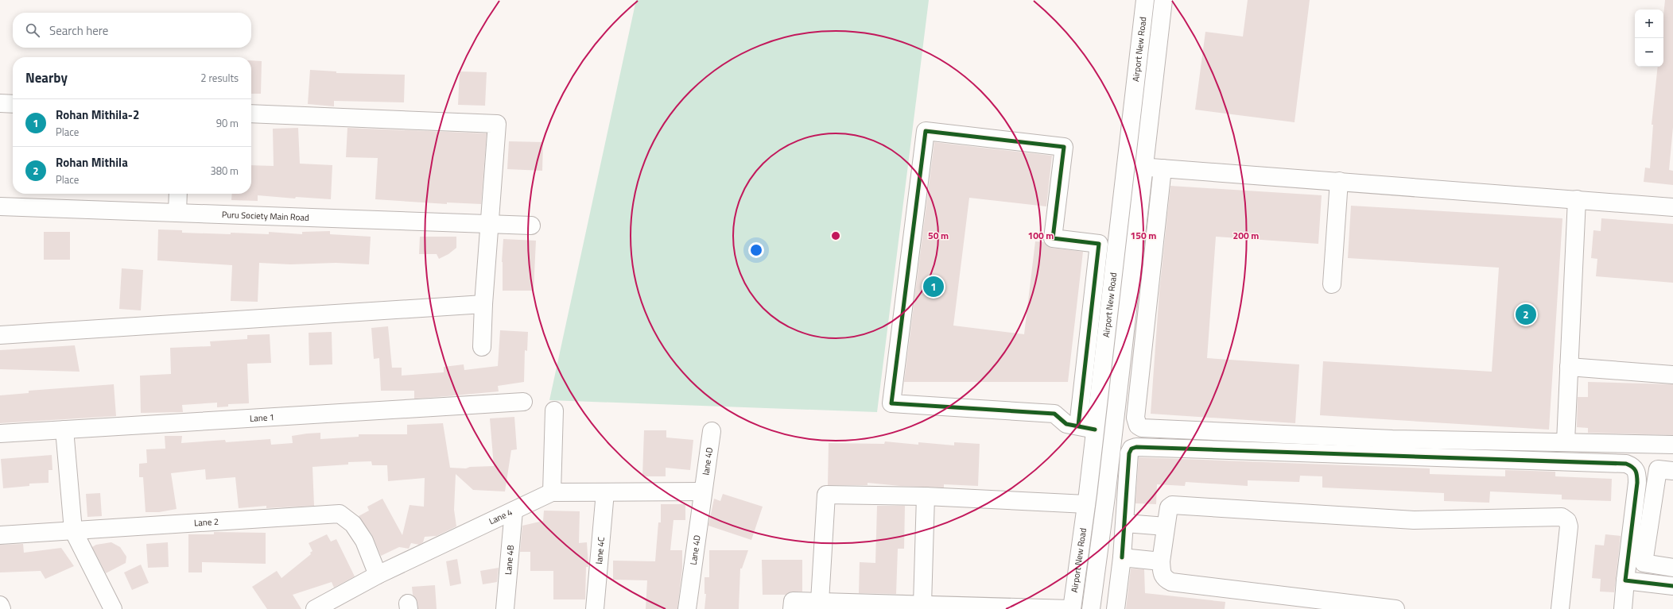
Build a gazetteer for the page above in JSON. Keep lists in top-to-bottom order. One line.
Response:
{"streets":{"street":["Airport New Road","Puru Society Main Road","Lane 1","lane 4D","Lane 4","Lane 2","lane 4C","Lane 4D","Lane 4B"]},"crossings":[["lane 4D","Lane 4"],["lane 4D","Lane 4D"],["Lane 4","Lane 2"],["Lane 4","lane 4C"],["Lane 4","Lane 4D"],["Lane 4","Lane 4B"]],"page":{"map_buttons":["+","−"],"search":"Search here","heading":["Nearby","2 results"],"list":[{"mark":"1","name":"Rohan Mithila-2","note":"Place","value":"90 m"},{"mark":"2","name":"Rohan Mithila","note":"Place","value":"380 m"}],"pins":["1","2"]},"rings":["50 m","100 m","150 m","200 m"]}
